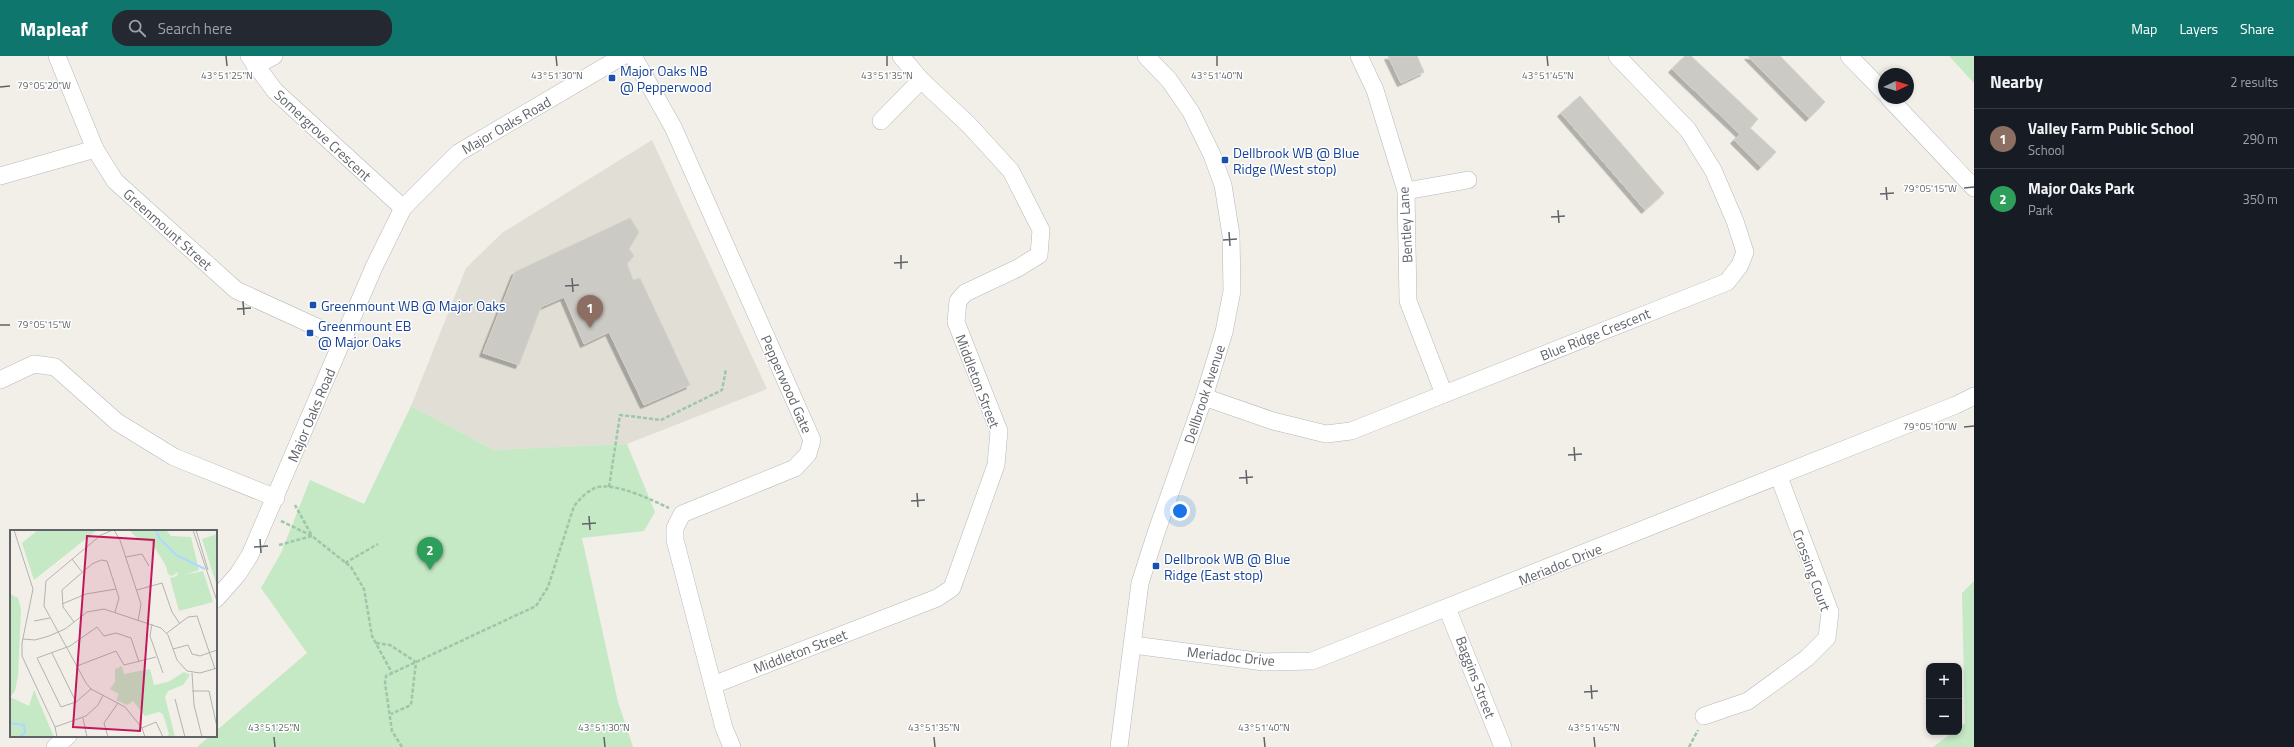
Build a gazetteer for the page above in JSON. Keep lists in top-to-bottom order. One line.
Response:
{"streets":{"street":["Major Oaks Road","Somergrove Crescent","Bentley Lane","Greenmount Street","Blue Ridge Crescent","Middleton Street","Pepperwood Gate","Dellbrook Avenue","Meriadoc Drive","Crossing Court","Baggins Street"]},"crossings":[["Major Oaks Road","Somergrove Crescent"],["Major Oaks Road","Greenmount Street"],["Bentley Lane","Blue Ridge Crescent"],["Blue Ridge Crescent","Dellbrook Avenue"],["Dellbrook Avenue","Meriadoc Drive"],["Meriadoc Drive","Crossing Court"],["Meriadoc Drive","Baggins Street"]],"places":{"transit":["Major Oaks NB @ Pepperwood","Dellbrook WB @ Blue Ridge (West stop)","Greenmount WB @ Major Oaks","Greenmount EB @ Major Oaks","Dellbrook WB @ Blue Ridge (East stop)"]},"north":"right","page":{"header":"Mapleaf","search":"Search here","nav":["Map","Layers","Share"],"heading":["Nearby","2 results"],"list":[{"mark":"1","name":"Valley Farm Public School","note":"School","value":"290 m"},{"mark":"2","name":"Major Oaks Park","note":"Park","value":"350 m"}],"pins":["1","2"],"map_buttons":["+","−"]},"coordinates":["43°51'25\"N","43°51'30\"N","43°51'35\"N","43°51'40\"N","43°51'45\"N","79°05'20\"W","79°05'15\"W","79°05'10\"W"]}
